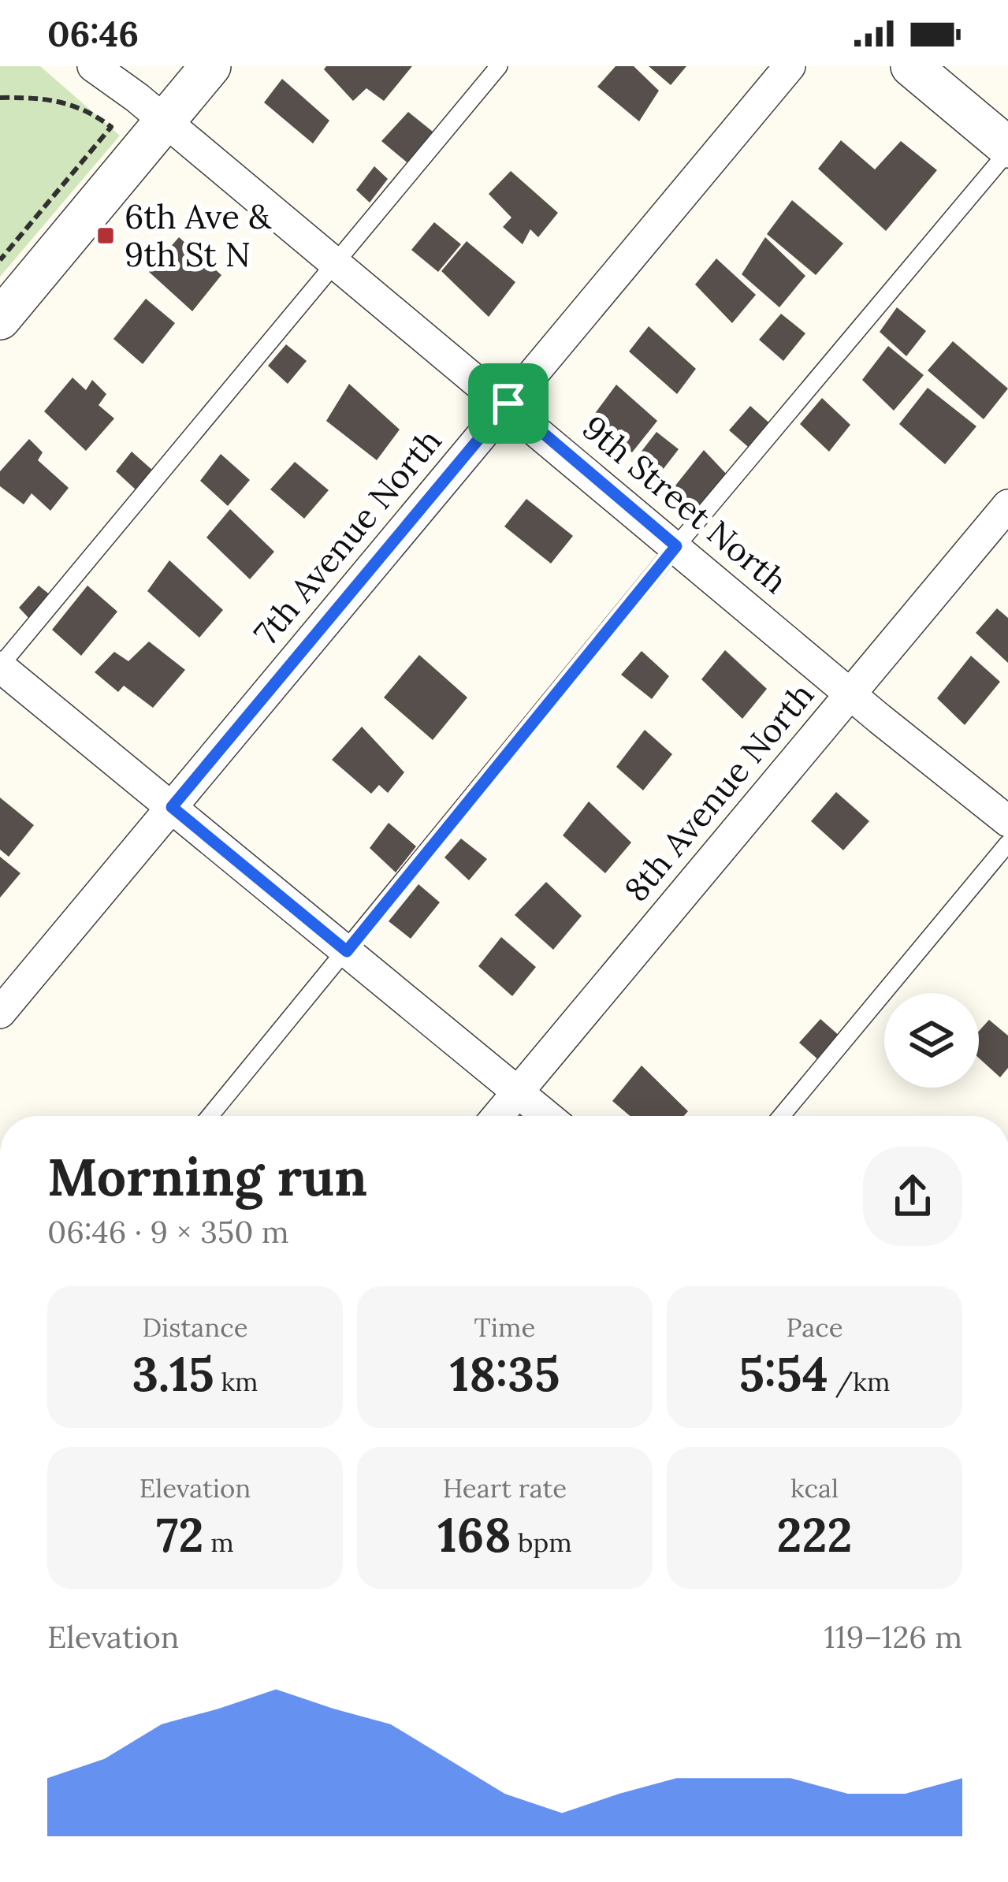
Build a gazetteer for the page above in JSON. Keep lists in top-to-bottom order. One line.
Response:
{"streets":{"street":["9th Street North","7th Avenue North","8th Avenue North"]},"crossings":[["9th Street North","7th Avenue North"],["9th Street North","8th Avenue North"]],"places":{"transit":["6th Ave & 9th St N"]},"page":{"status":"06:46","heading":["Morning run","06:46 · 9 × 350 m"],"stats":[["Distance","3.15 km"],["Time","18:35"],["Pace","5:54 /km"],["Elevation","72 m"],["Heart rate","168 bpm"],["kcal","222"]],"chart":["Elevation","119–126 m"]}}
